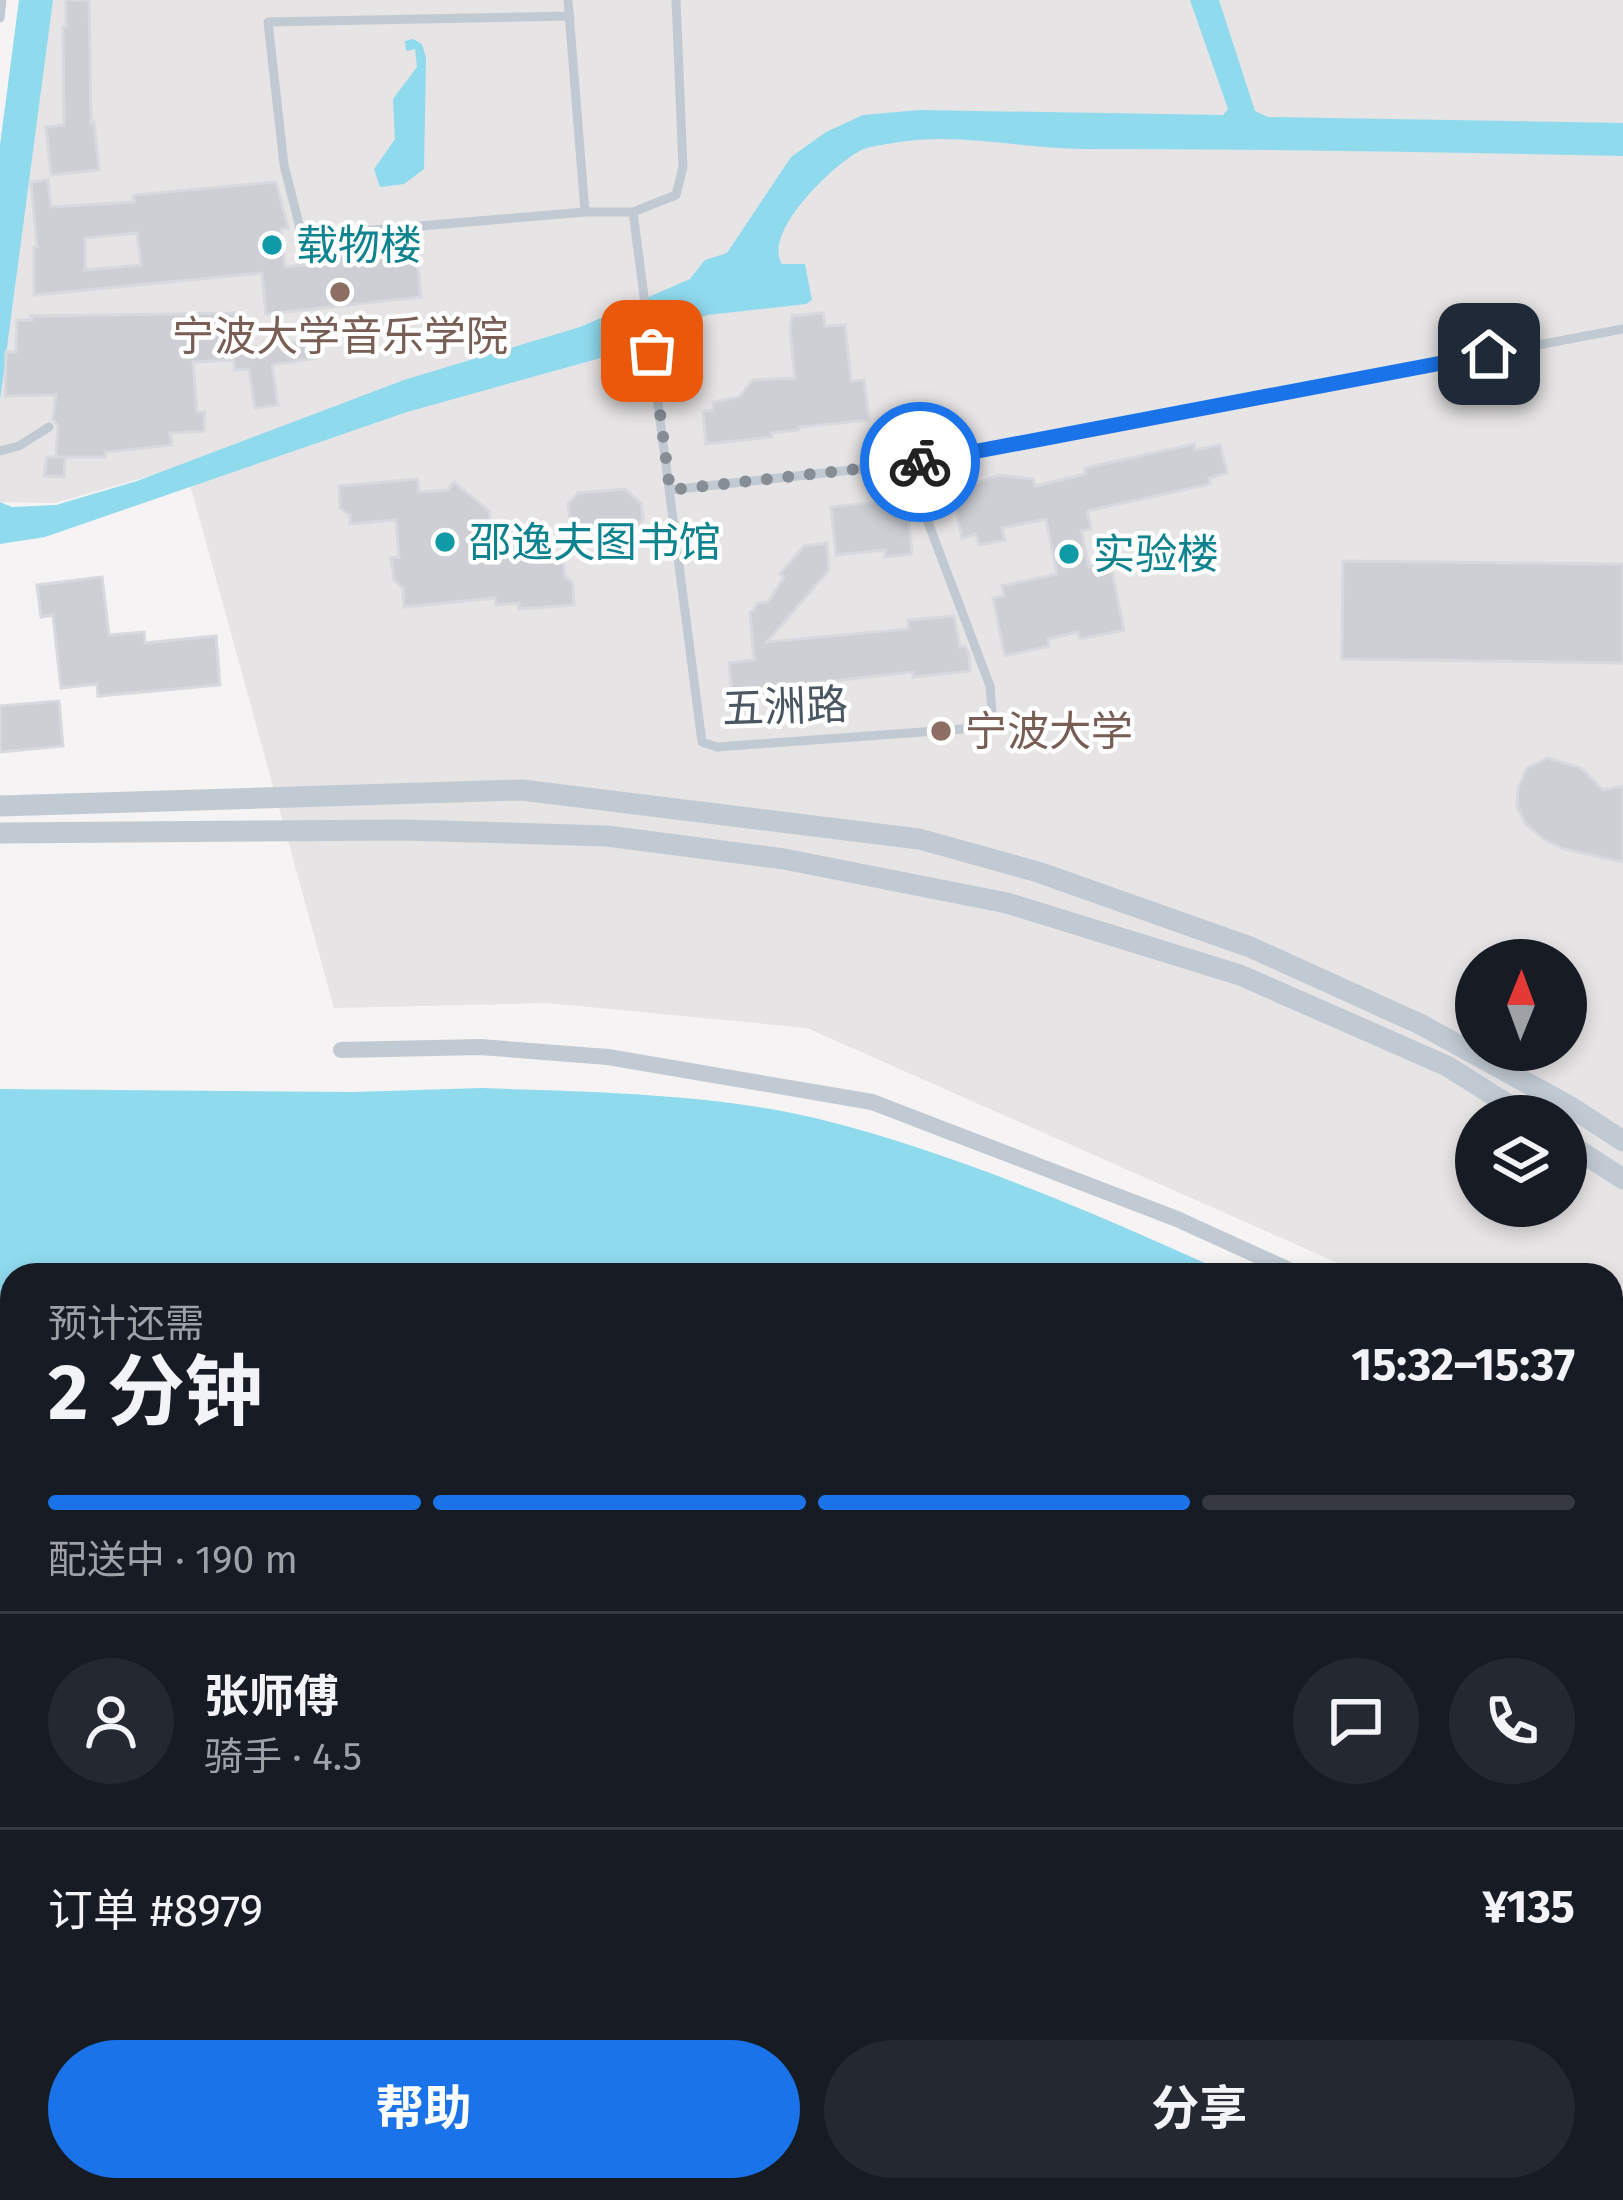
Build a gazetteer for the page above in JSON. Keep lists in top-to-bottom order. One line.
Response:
{"streets":{"lane":["五洲路"]},"places":["载物楼","宁波大学音乐学院","邵逸夫图书馆","实验楼","宁波大学"],"north":"top","page":{"heading":["2 分钟","预计还需","15:32–15:37"],"panel":["张师傅","骑手 · 4.5","订单 #8979","¥135"],"bar":"配送中 · 190 m","buttons":["帮助","分享"]}}
